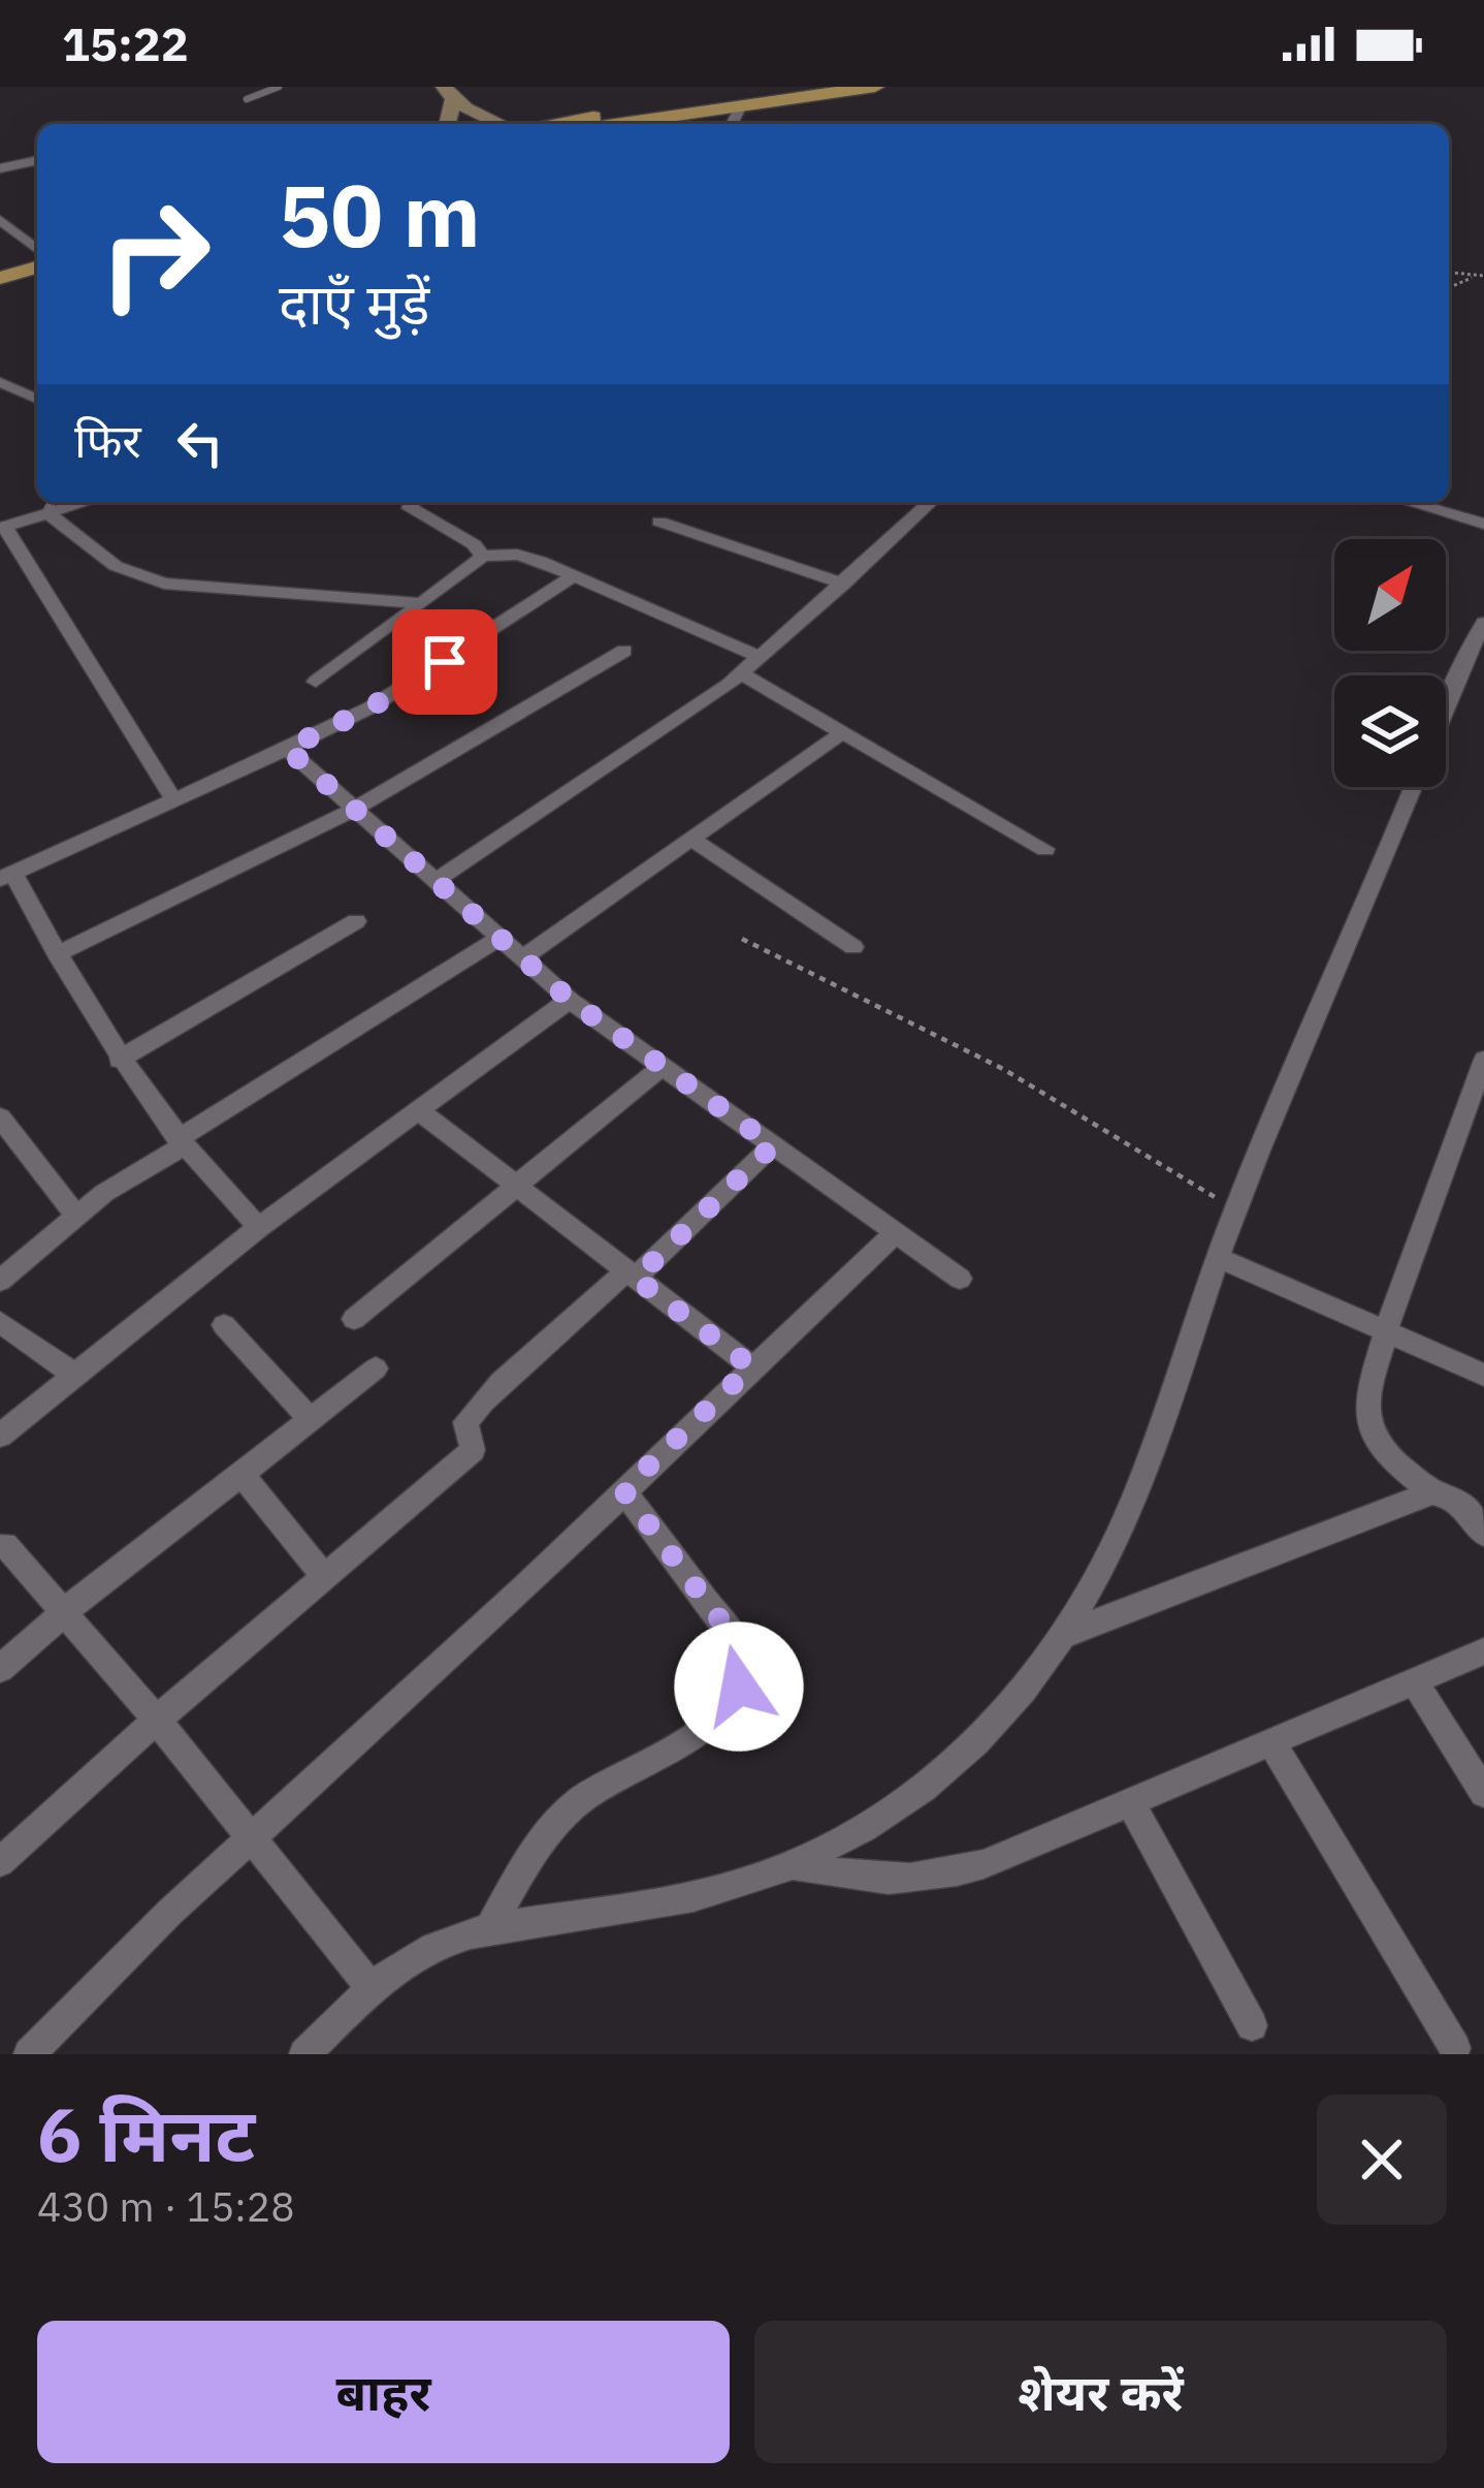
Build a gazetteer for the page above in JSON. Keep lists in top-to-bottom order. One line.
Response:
{"north":"top right","page":{"status":"15:22","turn":["50 m","दाएँ मुड़ें"],"then":"फिर","heading":["6 मिनट","430 m · 15:28"],"buttons":["बाहर","शेयर करें"]}}
